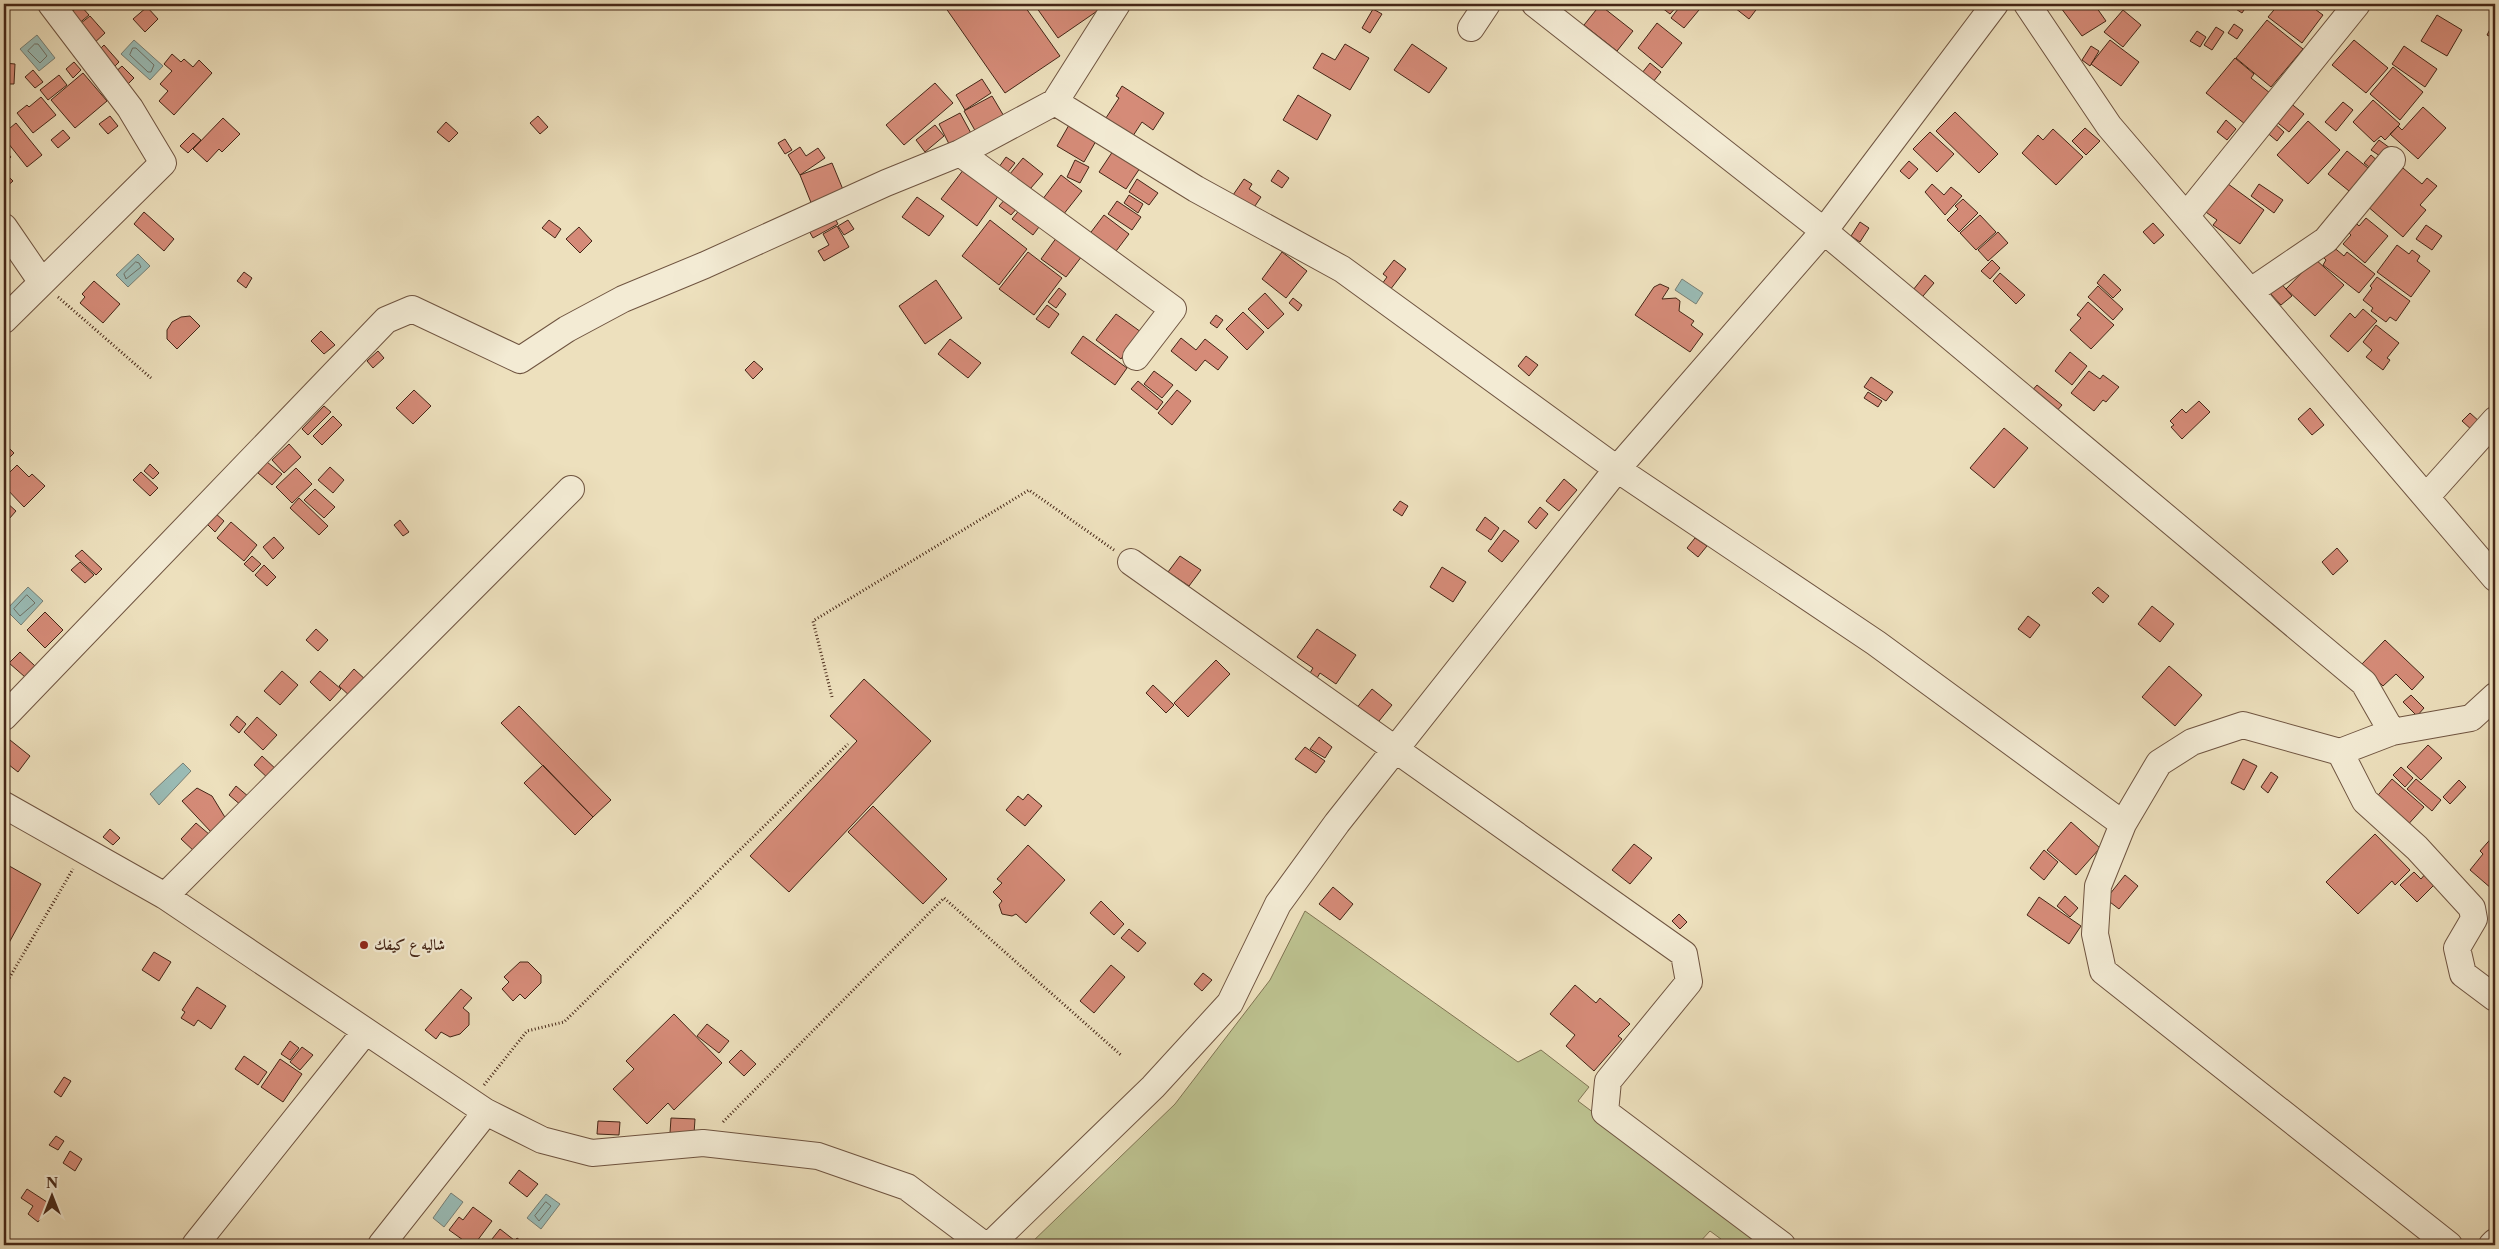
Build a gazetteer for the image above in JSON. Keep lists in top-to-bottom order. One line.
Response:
{"places":["شاليه ع كيفك"],"north":"top"}
